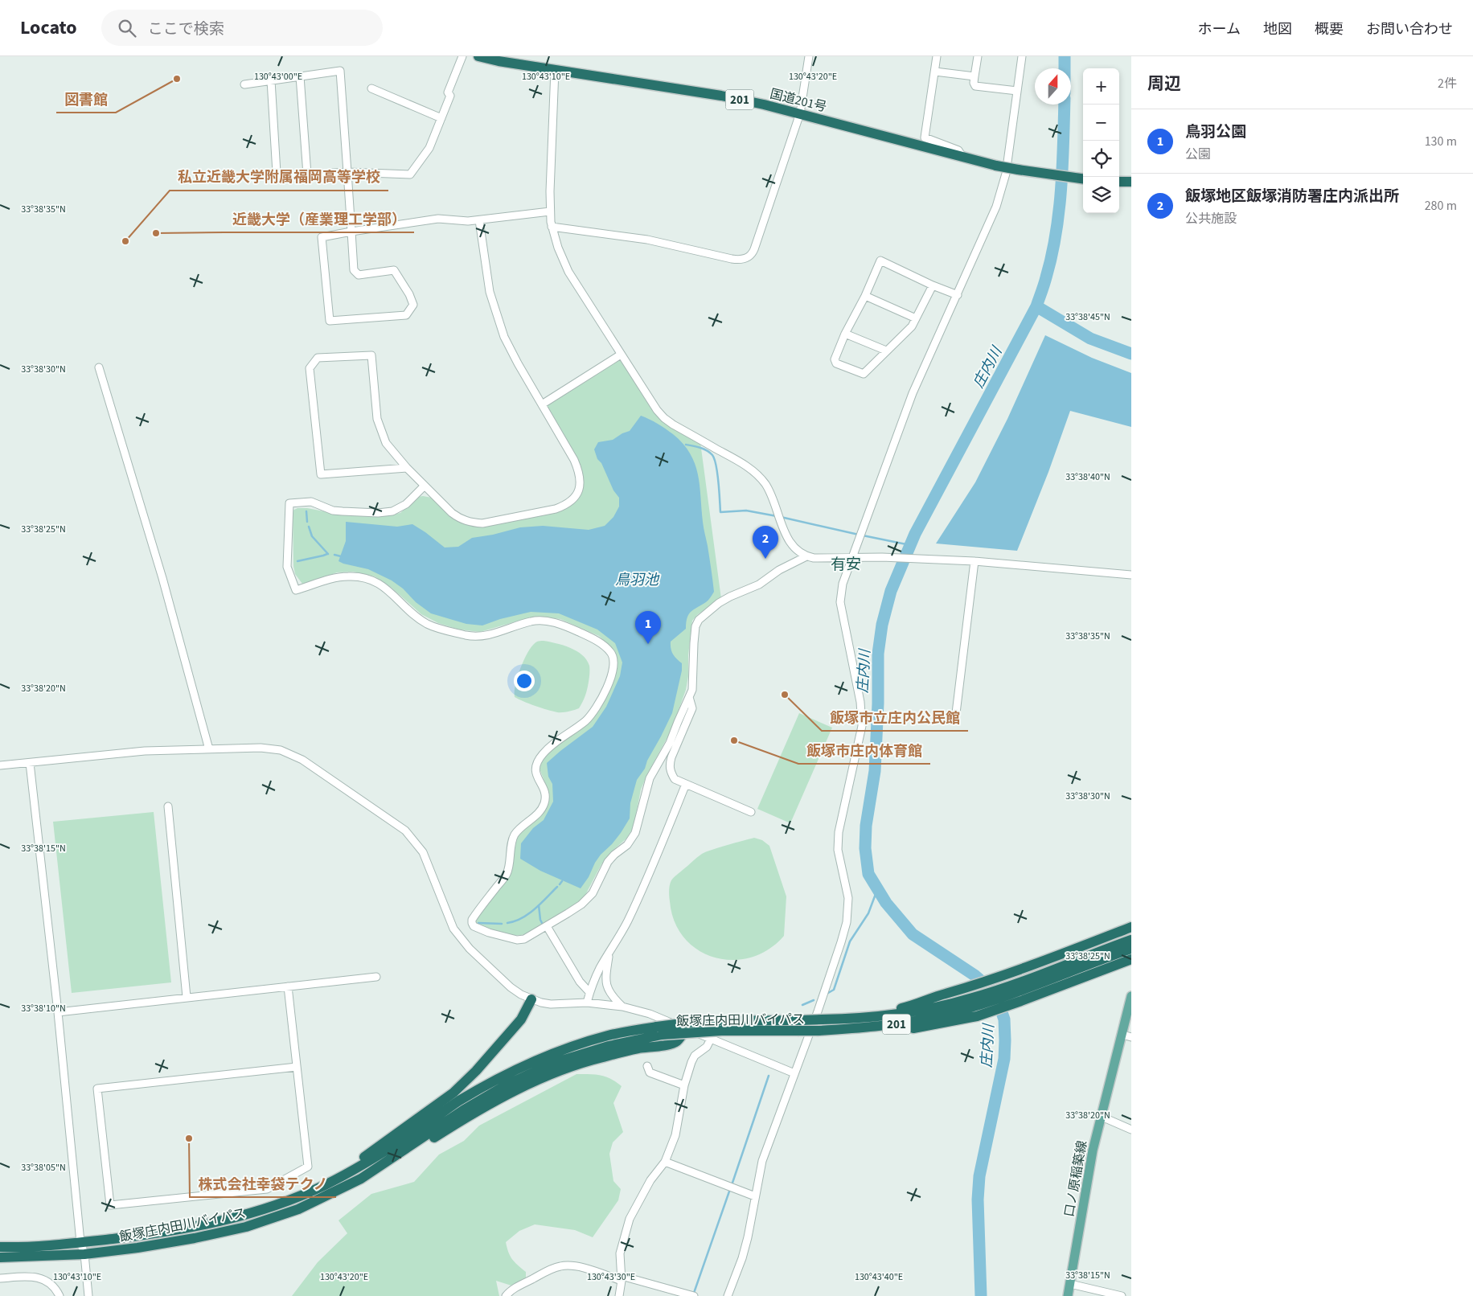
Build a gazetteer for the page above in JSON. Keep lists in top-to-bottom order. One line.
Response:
{"streets":{"highway":["201","国道201号","飯塚庄内田川バイパス"],"main road":["口ノ原稲築線"]},"districts":["有安"],"water":["庄内川","鳥羽池"],"places":["図書館","近畿大学（産業理工学部）","私立近畿大学附属福岡高等学校","飯塚市立庄内公民館","飯塚市庄内体育館","株式会社幸袋テクノ"],"north":"top","page":{"header":"Locato","search":"ここで検索","nav":["ホーム","地図","概要","お問い合わせ"],"heading":["周辺","2件"],"map_buttons":["+","−"],"list":[{"mark":"1","name":"鳥羽公園","note":"公園","value":"130 m"},{"mark":"2","name":"飯塚地区飯塚消防署庄内派出所","note":"公共施設","value":"280 m"}],"pins":["2","1"]},"coordinates":["130°43'00\"E","130°43'10\"E","130°43'20\"E","33°38'35\"N","33°38'45\"N","33°38'30\"N","33°38'40\"N","33°38'25\"N","33°38'20\"N","33°38'15\"N","33°38'10\"N","33°38'05\"N","130°43'30\"E","130°43'40\"E"]}
